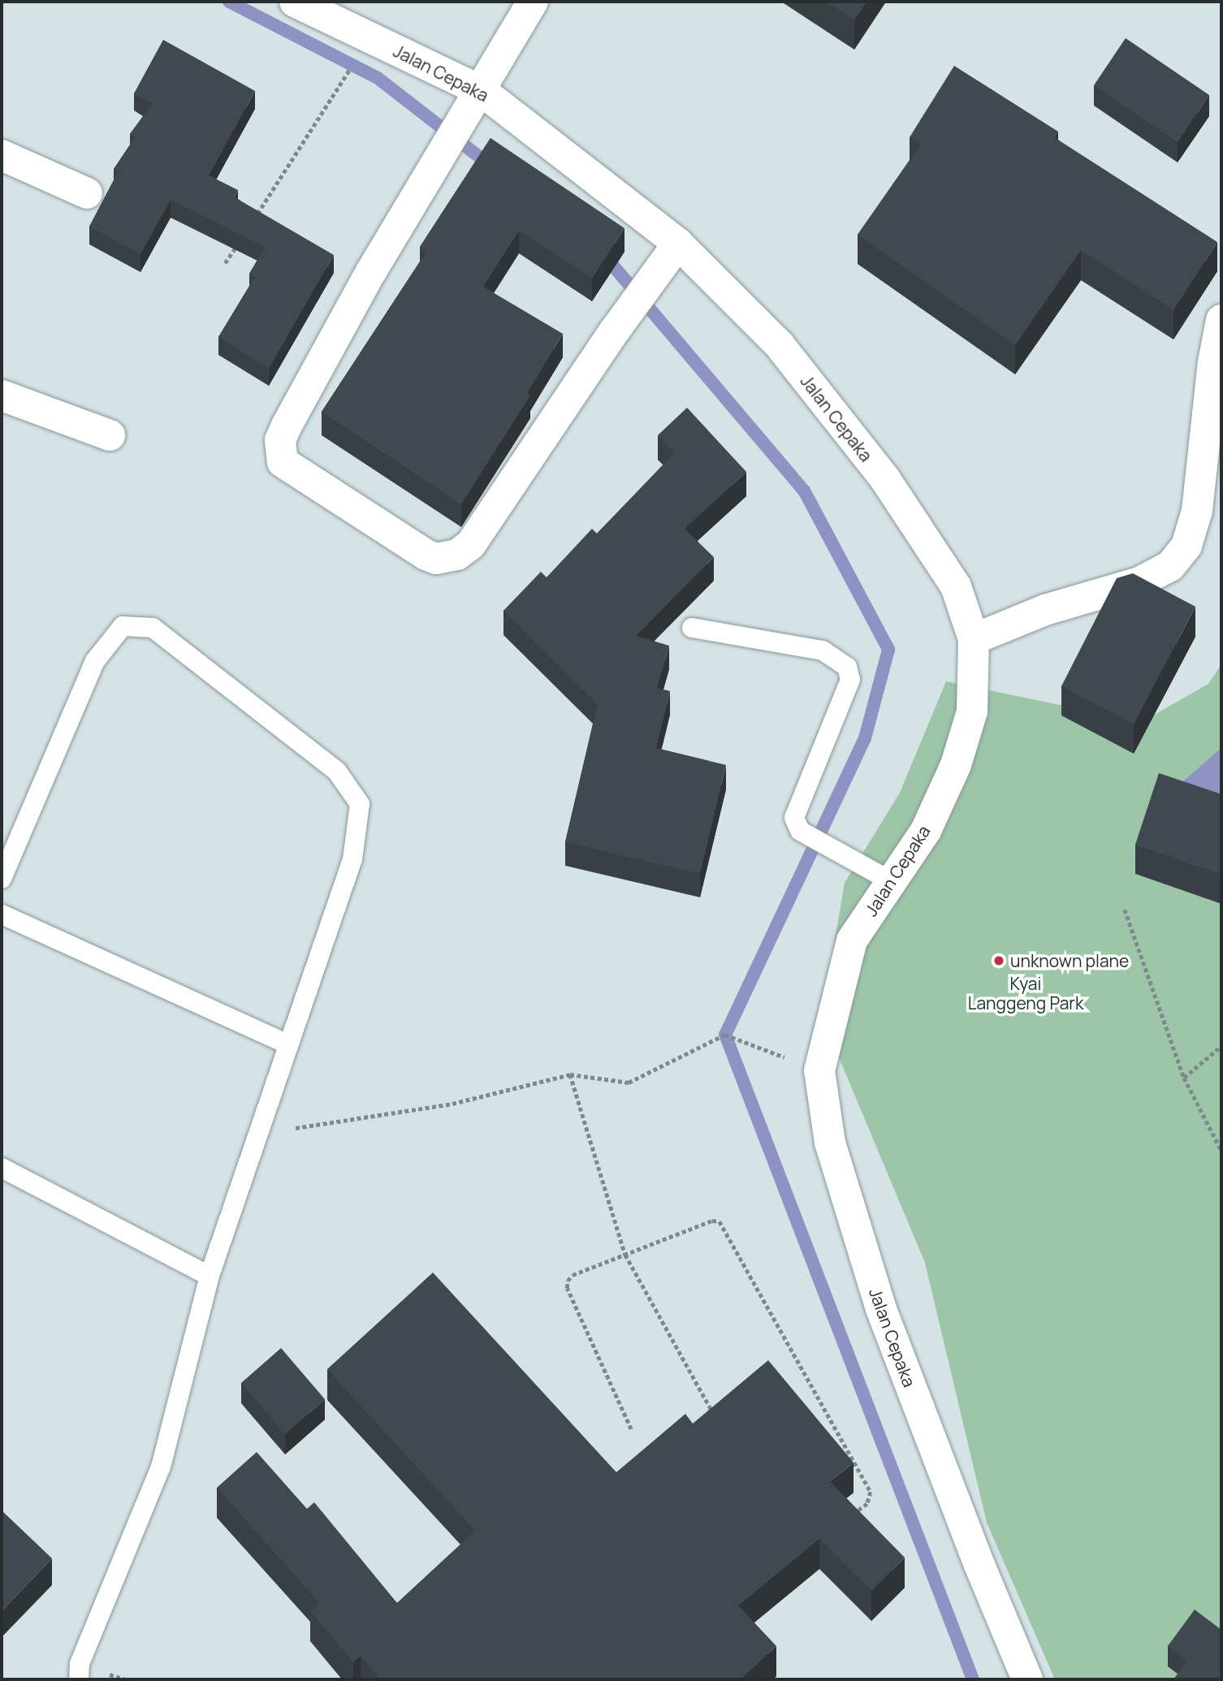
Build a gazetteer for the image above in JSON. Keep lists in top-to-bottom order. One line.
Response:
{"streets":{"street":["Jalan Cepaka"]},"parks":["Kyai Langgeng Park"],"places":["unknown plane"]}
